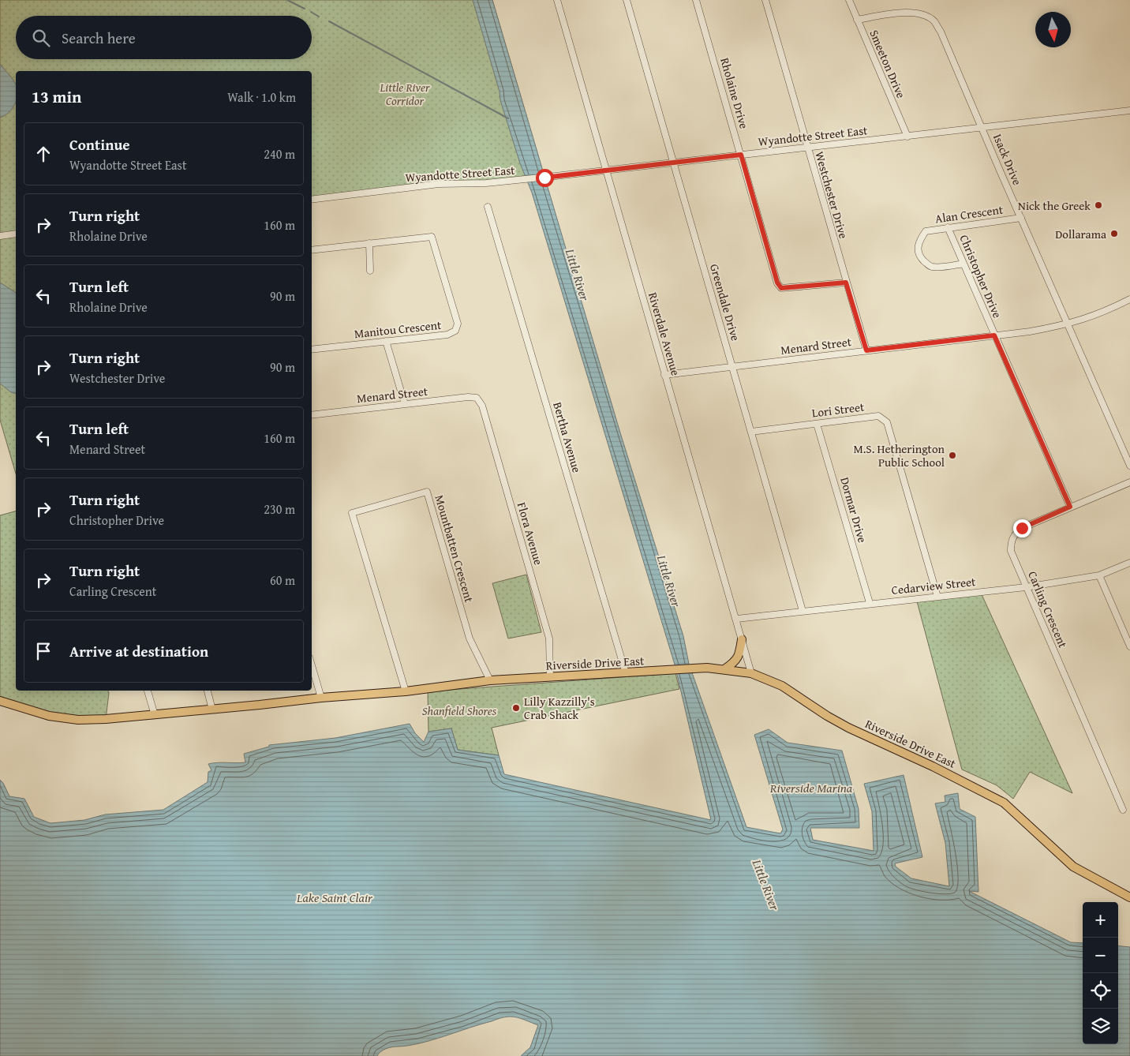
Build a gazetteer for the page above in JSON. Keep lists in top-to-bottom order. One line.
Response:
{"streets":{"main road":["Riverside Drive East"],"street":["Smeeton Drive","Rholaine Drive","Wyandotte Street East","Isack Drive","Westchester Drive","Alan Crescent","Christopher Drive","Greendale Drive","Manitou Crescent","Riverdale Avenue","Menard Street","Lori Street","Bertha Avenue","Dormar Drive","Flora Avenue","Mountbatten Crescent","Cedarview Street","Carling Crescent"]},"crossings":[["Smeeton Drive","Wyandotte Street East"],["Smeeton Drive","Isack Drive"],["Rholaine Drive","Wyandotte Street East"],["Rholaine Drive","Westchester Drive"],["Wyandotte Street East","Isack Drive"],["Wyandotte Street East","Westchester Drive"],["Wyandotte Street East","Greendale Drive"],["Wyandotte Street East","Riverdale Avenue"],["Isack Drive","Alan Crescent"],["Isack Drive","Menard Street"],["Westchester Drive","Menard Street"],["Alan Crescent","Christopher Drive"],["Christopher Drive","Menard Street"],["Christopher Drive","Carling Crescent"],["Greendale Drive","Menard Street"],["Greendale Drive","Lori Street"],["Greendale Drive","Cedarview Street"],["Riverdale Avenue","Menard Street"],["Riverdale Avenue","Cedarview Street"],["Riverdale Avenue","Riverside Drive East"],["Menard Street","Flora Avenue"],["Lori Street","Dormar Drive"],["Lori Street","Cedarview Street"],["Bertha Avenue","Riverside Drive East"],["Dormar Drive","Cedarview Street"],["Flora Avenue","Riverside Drive East"],["Mountbatten Crescent","Riverside Drive East"],["Cedarview Street","Carling Crescent"]],"water":["Little River","Riverside Marina","Lake Saint Clair"],"parks":["Little River Corridor","Shanfield Shores"],"places":["Nick the Greek","Dollarama","M.S. Hetherington Public School","Lilly Kazzilly's Crab Shack"],"north":"bottom","page":{"search":"Search here","heading":["13 min","Walk · 1.0 km"],"list":[["Continue","Wyandotte Street East","240 m"],["Turn right","Rholaine Drive","160 m"],["Turn left","Rholaine Drive","90 m"],["Turn right","Westchester Drive","90 m"],["Turn left","Menard Street","160 m"],["Turn right","Christopher Drive","230 m"],["Turn right","Carling Crescent","60 m"],"Arrive at destination"],"map_buttons":["+","−"]}}
